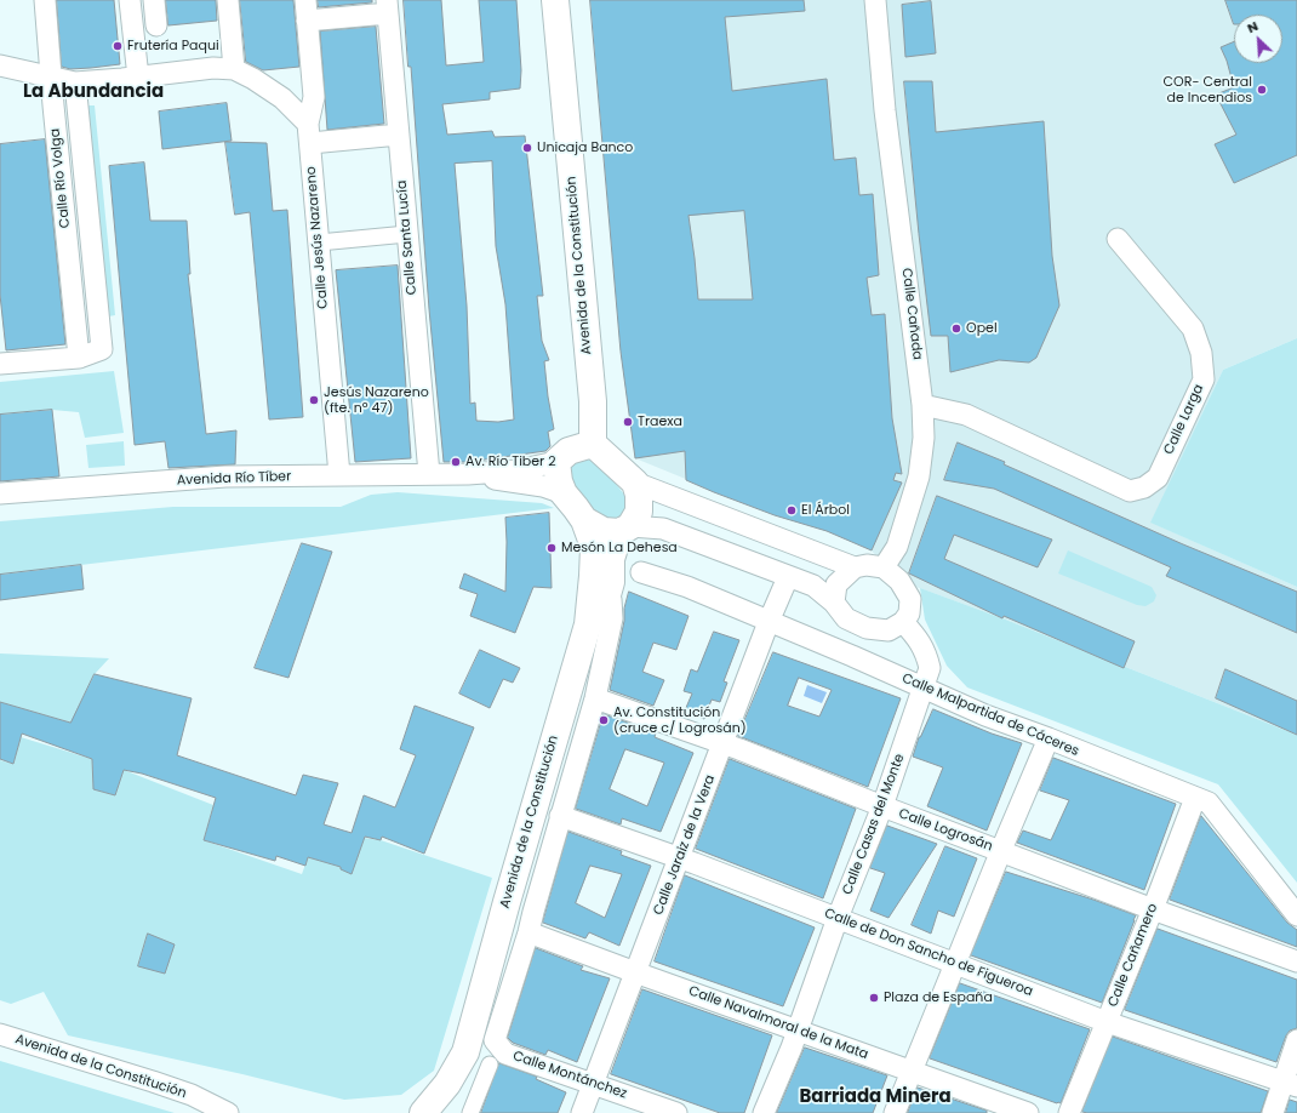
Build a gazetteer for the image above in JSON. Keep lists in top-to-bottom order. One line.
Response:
{"streets":{"main road":["Avenida de la Constitución"],"street":["Calle Río Volga","Calle Jesús Nazareno","Calle Santa Lucía","Calle Cañada","Calle Larga","Avenida Río Tíber","Calle Malpartida de Cáceres","Calle Casas del Monte","Calle Logrosán","Calle Jaraiz de la Vera","Calle de Don Sancho de Figueroa","Calle Cañamero","Calle Navalmoral de la Mata","Calle Montánchez"]},"crossings":[["Calle Jesús Nazareno","Avenida Río Tíber"],["Calle Santa Lucía","Avenida Río Tíber"],["Avenida de la Constitución","Avenida Río Tíber"],["Avenida de la Constitución","Calle Logrosán"],["Avenida de la Constitución","Calle de Don Sancho de Figueroa"],["Avenida de la Constitución","Calle Navalmoral de la Mata"],["Avenida de la Constitución","Calle Montánchez"],["Calle Cañada","Calle Larga"],["Calle Cañada","Calle Casas del Monte"],["Calle Malpartida de Cáceres","Calle Casas del Monte"],["Calle Malpartida de Cáceres","Calle Jaraiz de la Vera"],["Calle Malpartida de Cáceres","Calle Cañamero"],["Calle Casas del Monte","Calle Logrosán"],["Calle Casas del Monte","Calle de Don Sancho de Figueroa"],["Calle Casas del Monte","Calle Navalmoral de la Mata"],["Calle Logrosán","Calle Jaraiz de la Vera"],["Calle Logrosán","Calle Cañamero"],["Calle Jaraiz de la Vera","Calle de Don Sancho de Figueroa"],["Calle Jaraiz de la Vera","Calle Navalmoral de la Mata"],["Calle Jaraiz de la Vera","Calle Montánchez"],["Calle de Don Sancho de Figueroa","Calle Cañamero"]],"districts":["La Abundancia","Barriada Minera"],"places":["Frutería Paqui","COR- Central de Incendios","Unicaja Banco","Opel","Jesús Nazareno (fte. nº 47)","Traexa","Av. Río Tiber 2","El Árbol","Mesón La Dehesa","Av. Constitución (cruce c/ Logrosán)","Plaza de España"],"north":"top left"}
